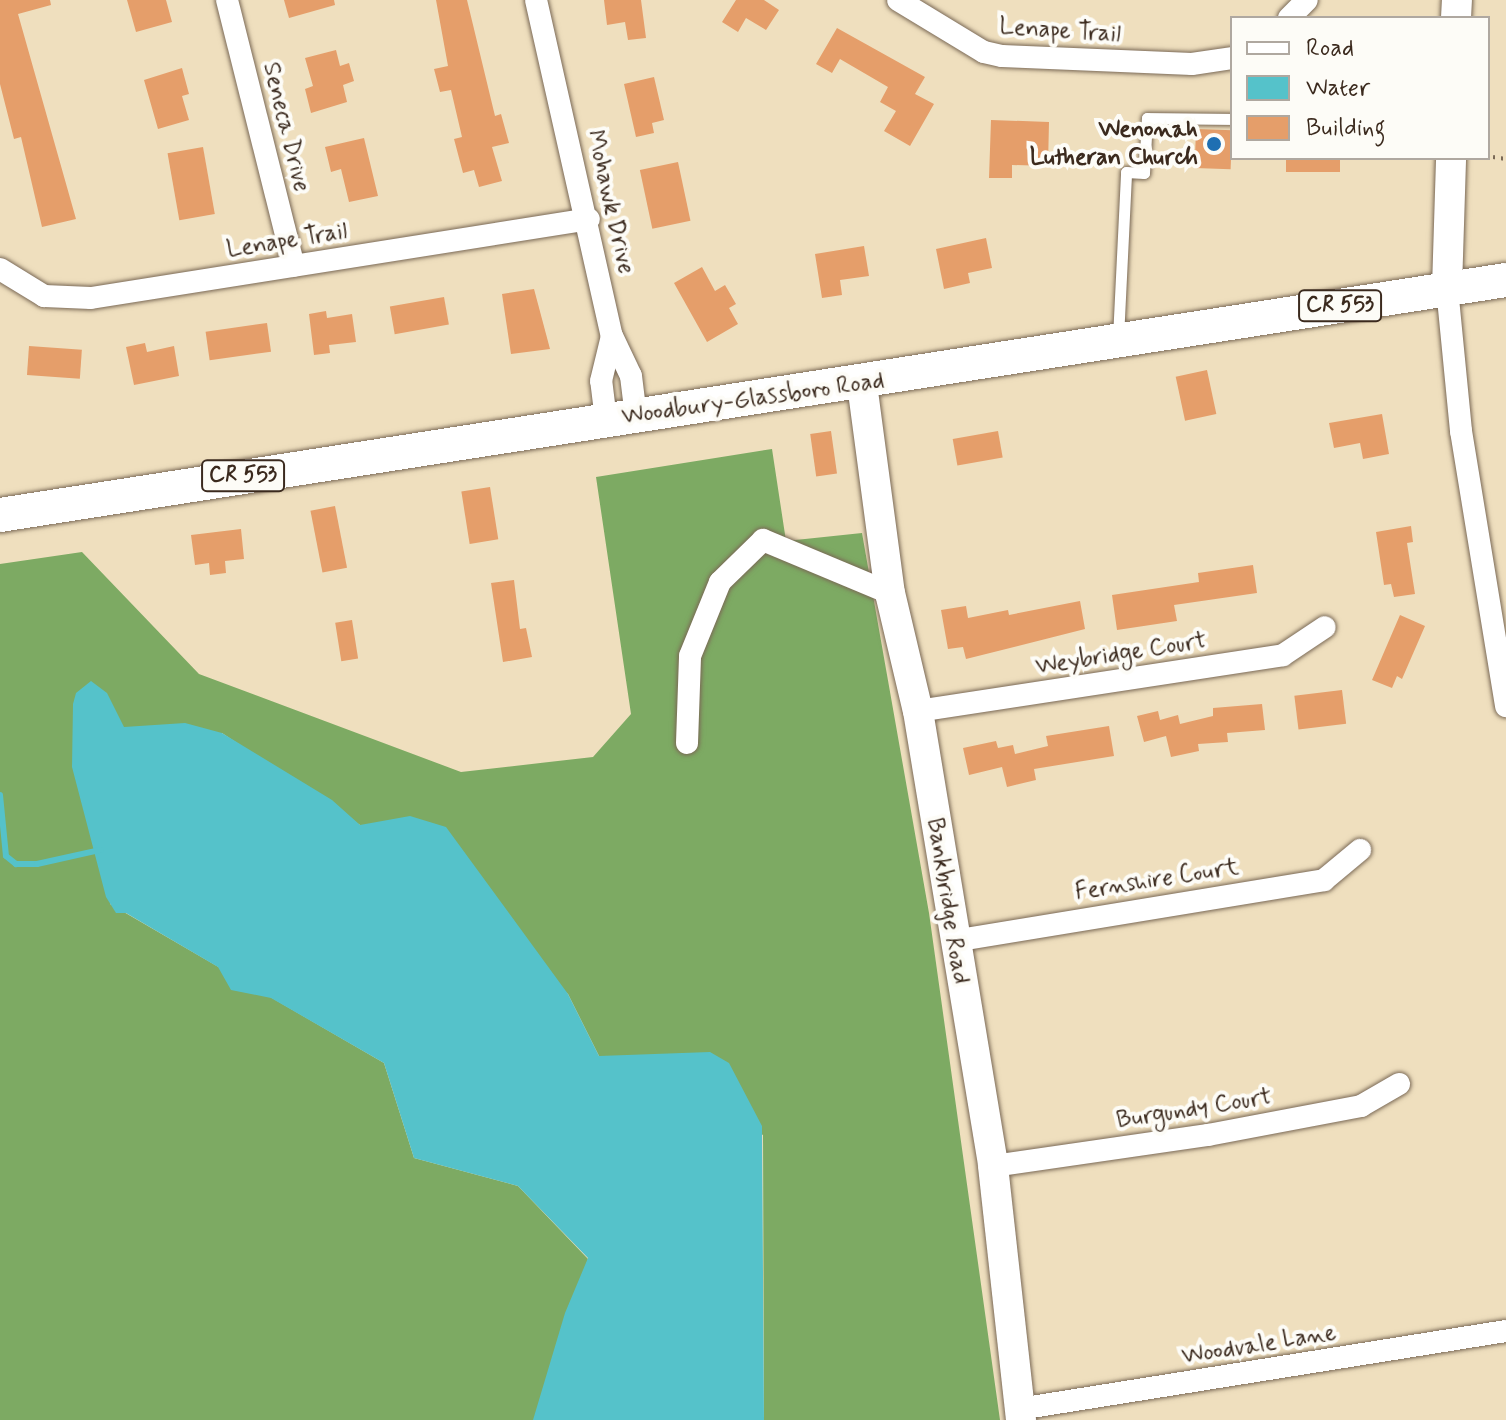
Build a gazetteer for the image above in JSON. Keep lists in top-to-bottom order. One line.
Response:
{"streets":{"main road":["CR 553","Woodbury-Glassboro Road"],"street":["Lenape Trail","Seneca Drive","Mohawk Drive","Weybridge Court","Fernshire Court","Bankbridge Road","Burgundy Court","Woodvale Lane"]},"crossings":[["Lenape Trail","Seneca Drive"],["Lenape Trail","Mohawk Drive"],["Mohawk Drive","Woodbury-Glassboro Road"],["Woodbury-Glassboro Road","Bankbridge Road"],["Weybridge Court","Bankbridge Road"],["Fernshire Court","Bankbridge Road"],["Bankbridge Road","Burgundy Court"],["Bankbridge Road","Woodvale Lane"]],"places":["Wenonah Lutheran Church"],"legend":["Road","Water","Building"]}
